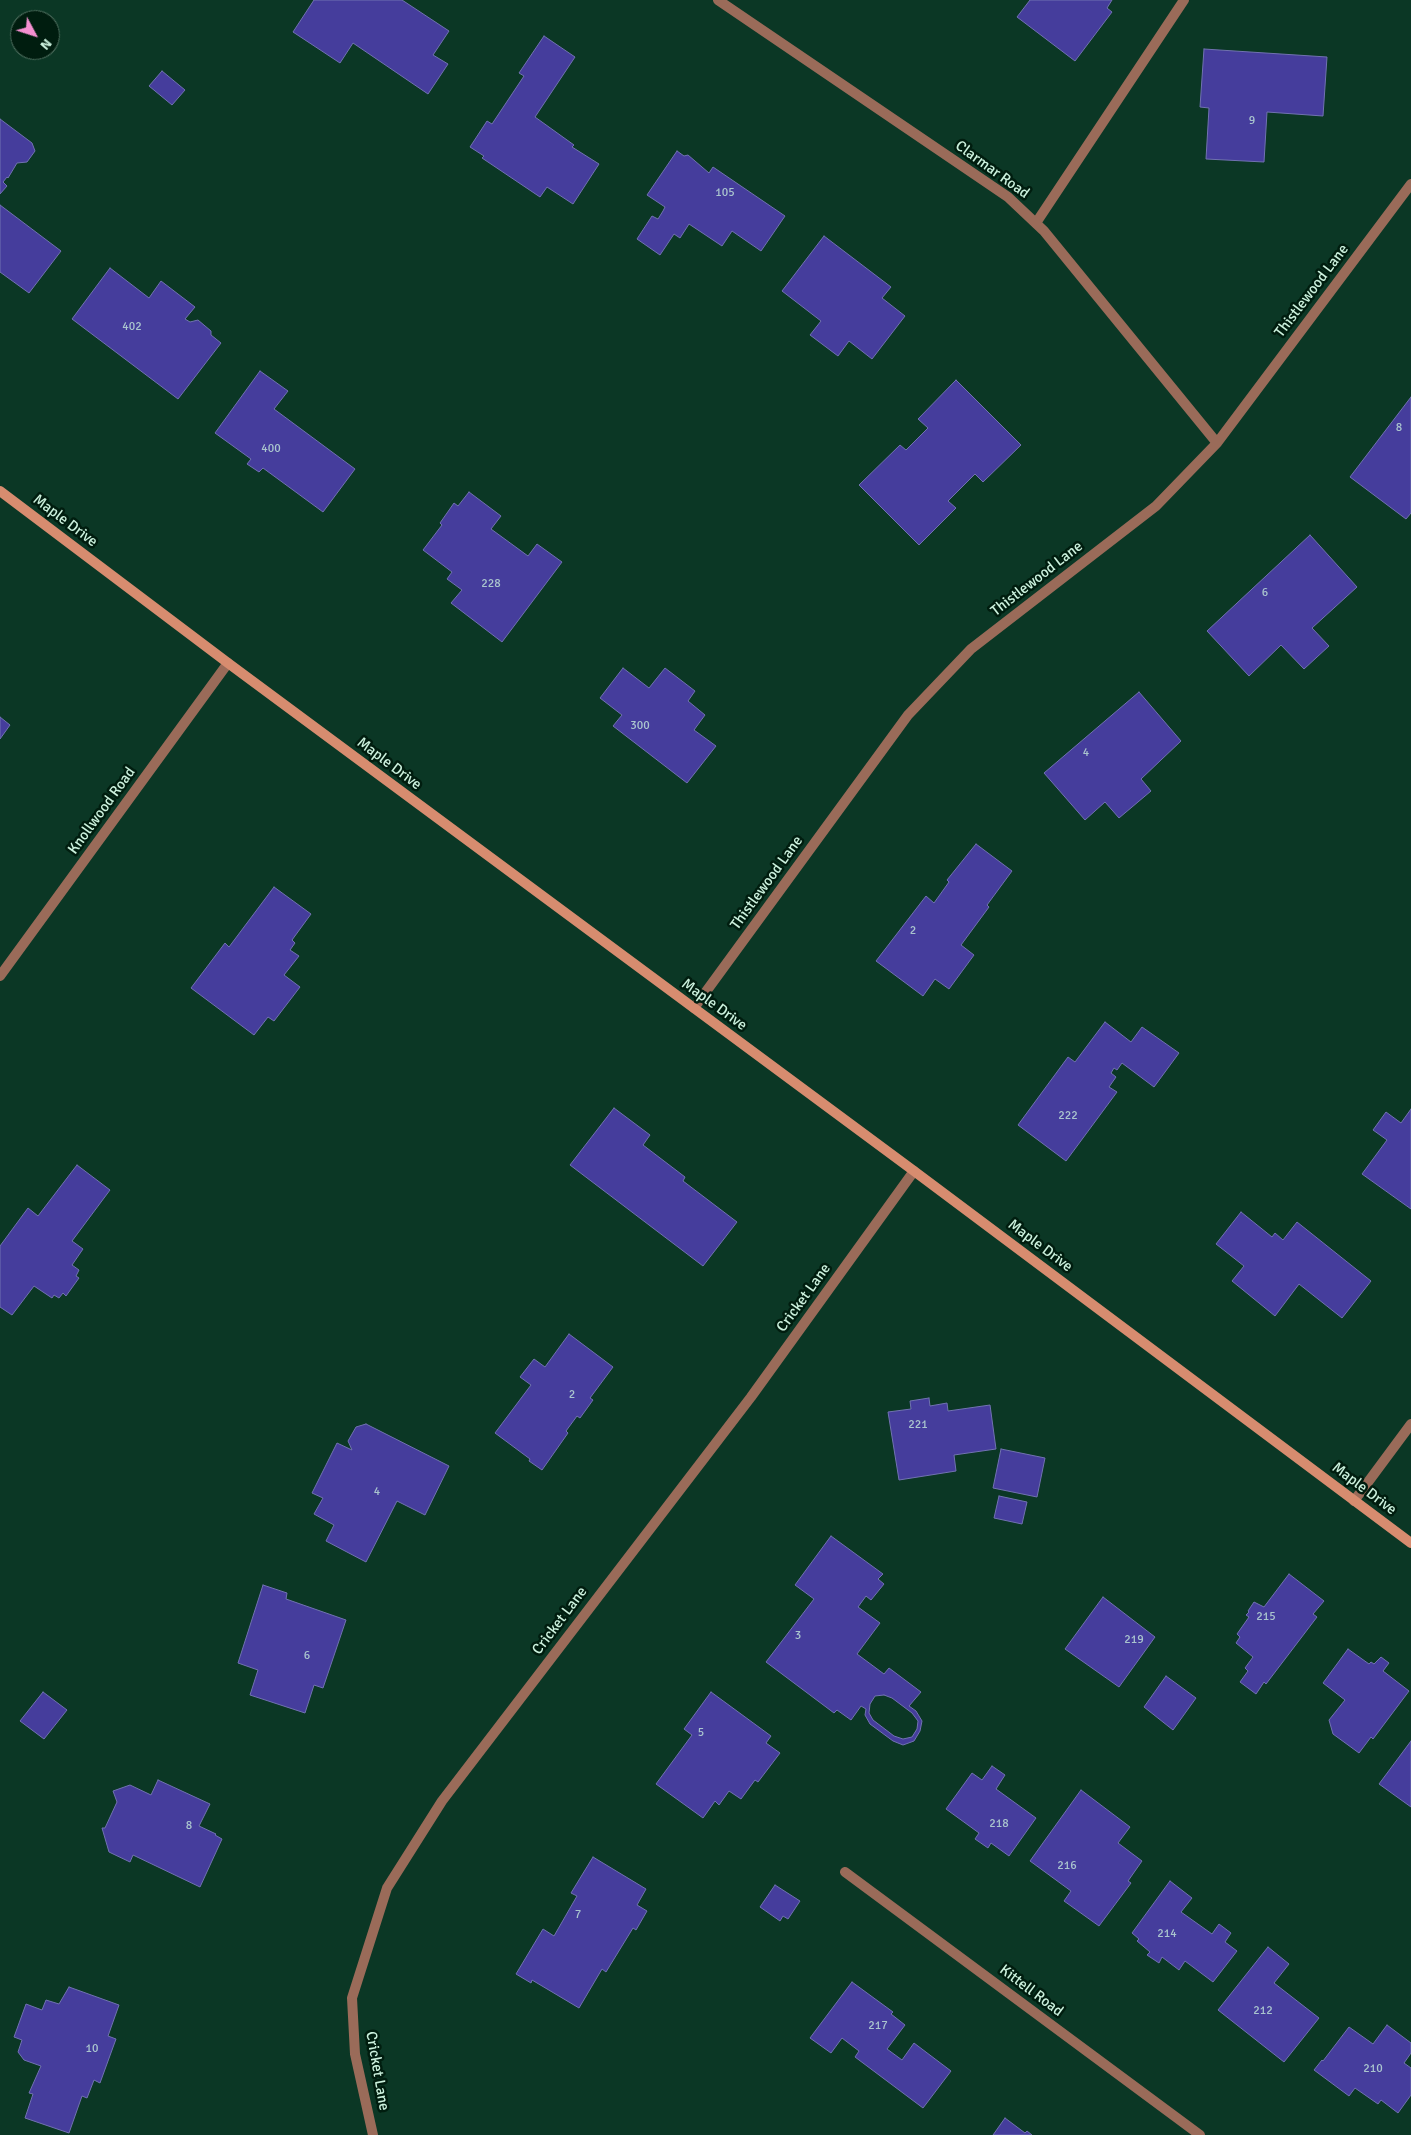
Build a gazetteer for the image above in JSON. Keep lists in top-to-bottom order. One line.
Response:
{"streets":{"street":["Clarmar Road","Thistlewood Lane","Maple Drive","Knollwood Road","Cricket Lane","Kittell Road"]},"crossings":[["Clarmar Road","Thistlewood Lane"],["Thistlewood Lane","Maple Drive"],["Maple Drive","Knollwood Road"],["Maple Drive","Cricket Lane"]],"house_numbers":["9","105","402","8","400","228","6","300","4","2","222","2","221","4","215","3","219","6","5","218","8","216","7","214","212","217","10","210"],"north":"bottom right"}
